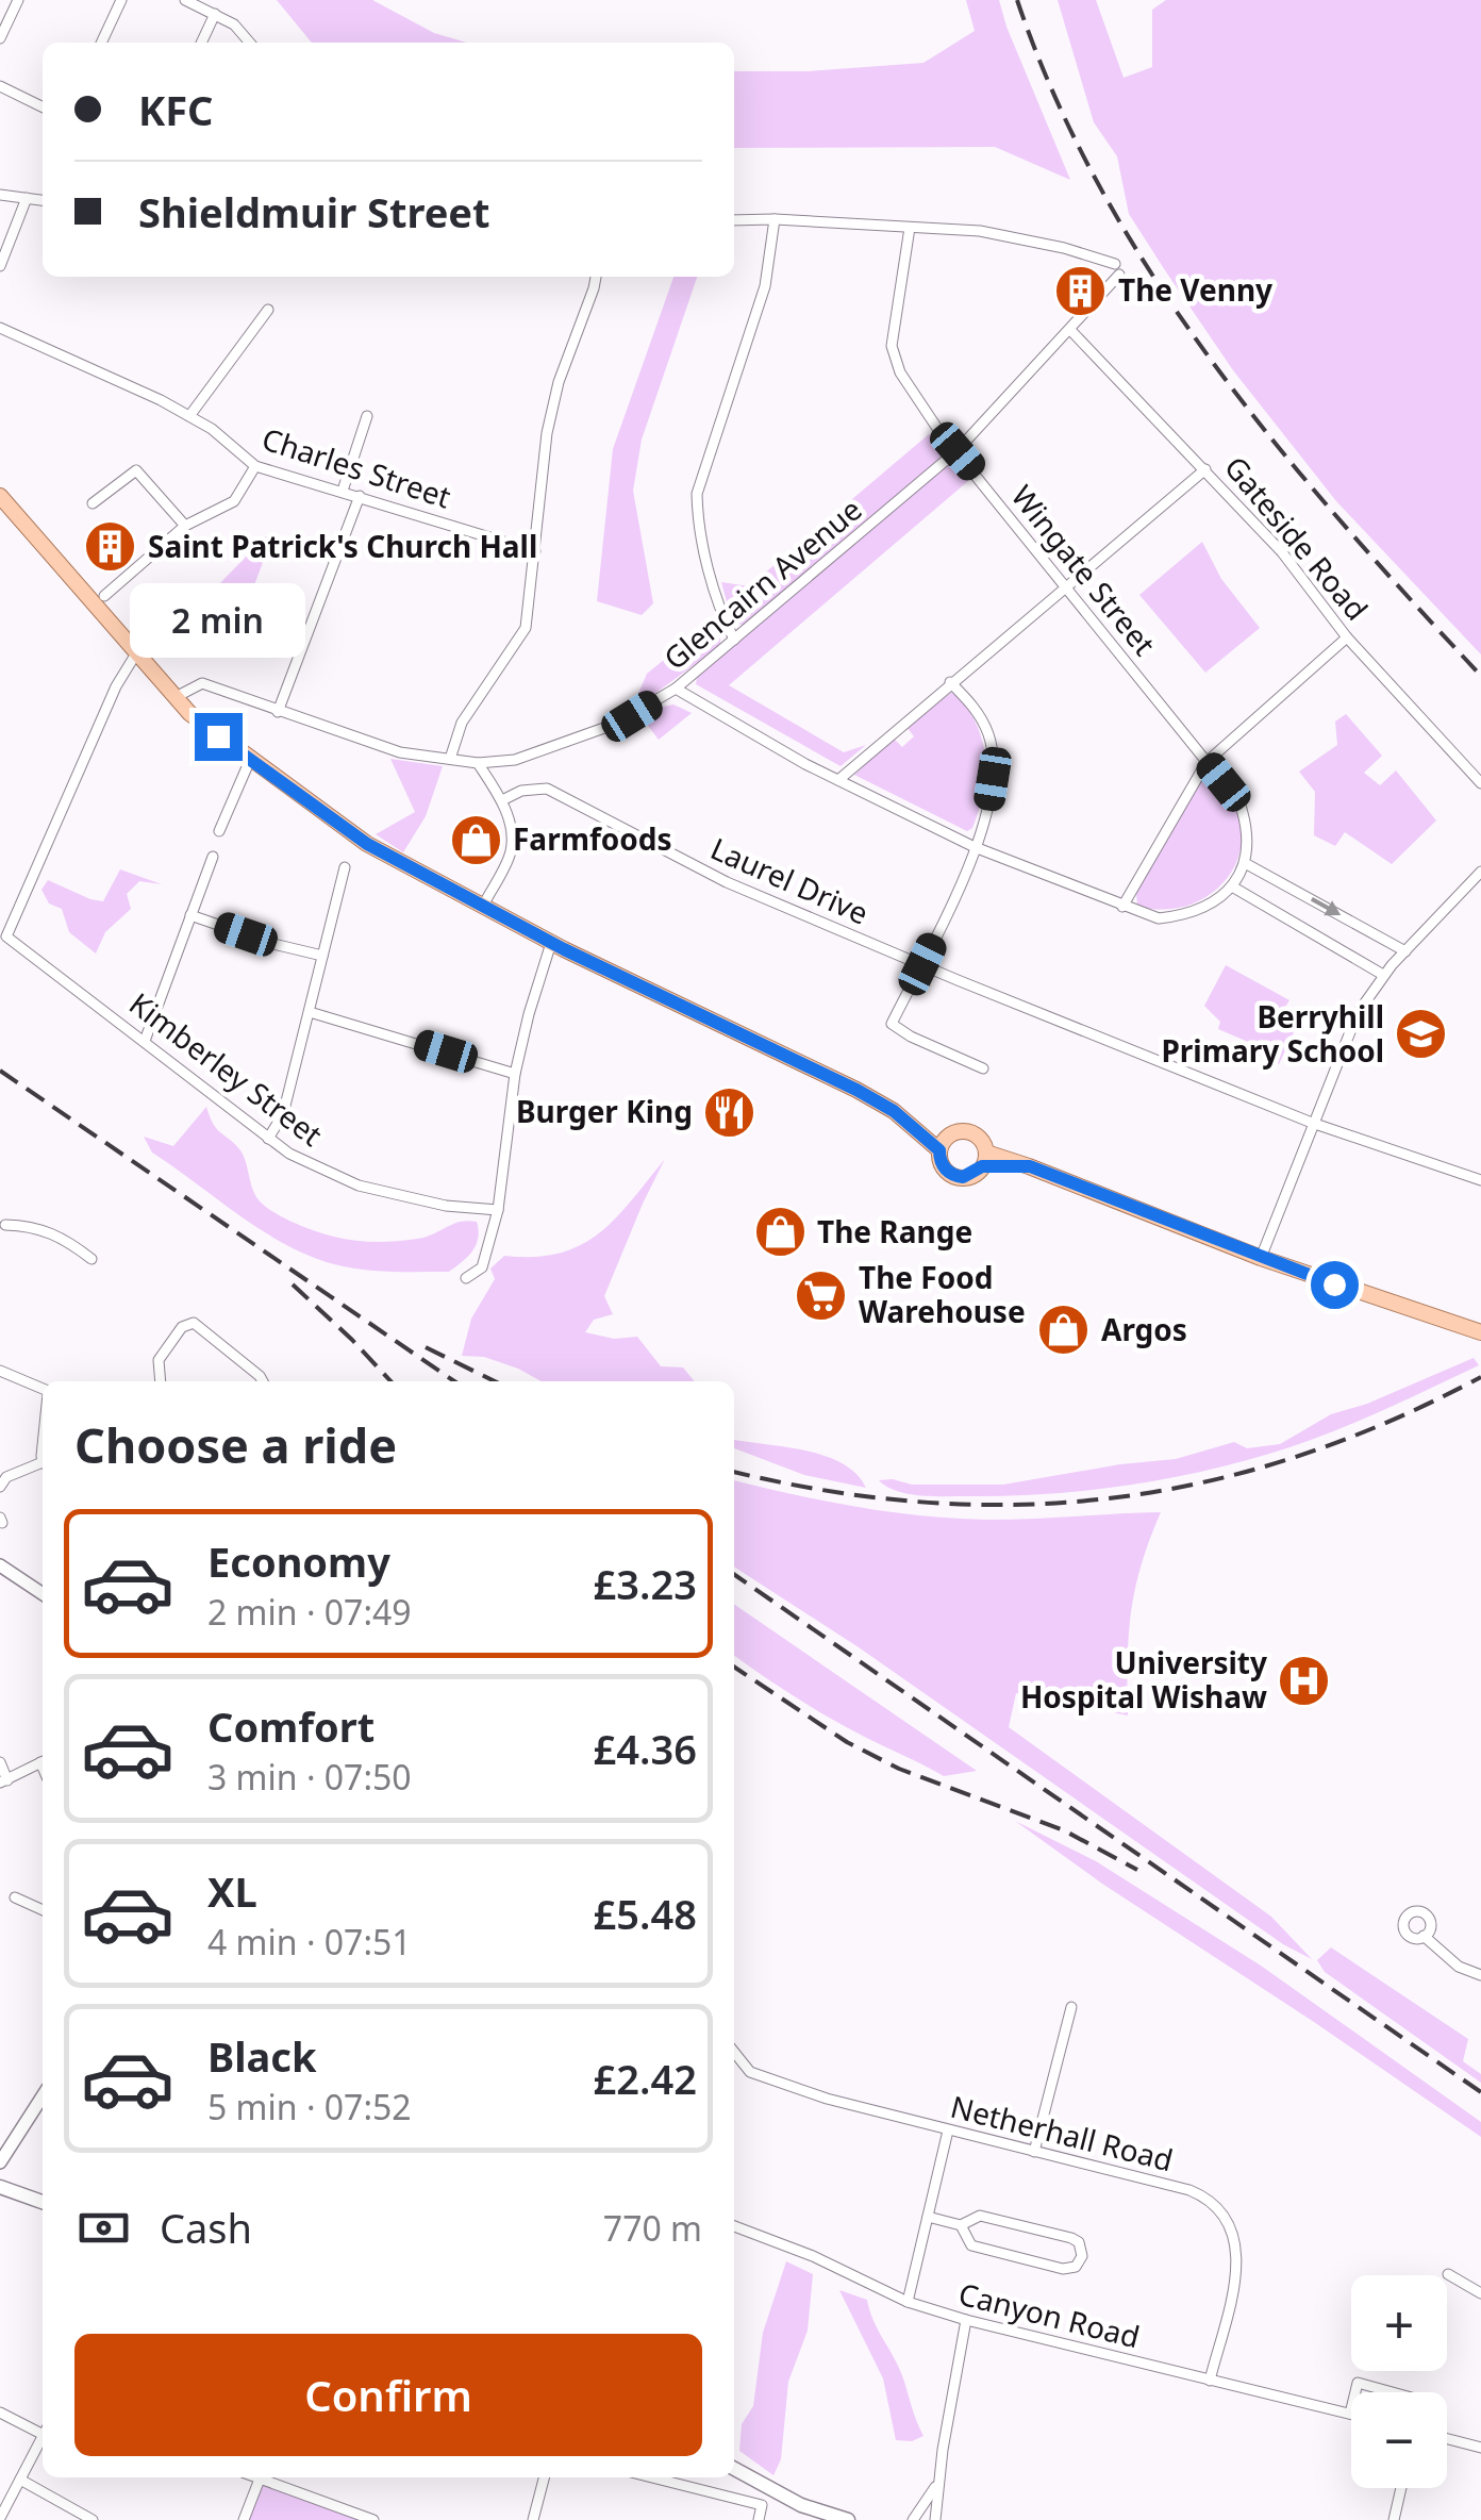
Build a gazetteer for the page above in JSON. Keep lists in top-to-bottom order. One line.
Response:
{"streets":{"street":["Charles Street","Gateside Road","Wingate Street","Glencairn Avenue","Laurel Drive","Kimberley Street","Netherhall Road","Canyon Road"]},"crossings":[["Gateside Road","Glencairn Avenue"],["Wingate Street","Glencairn Avenue"],["Netherhall Road","Canyon Road"]],"places":{"building":["The Venny","Saint Patrick's Church Hall"],"shop":["Farmfoods","The Range","Argos"],"school or university":["Berryhill Primary School"],"restaurant":["Burger King"],"supermarket":["The Food Warehouse"],"hospital":["University Hospital Wishaw"]},"page":{"banner":["KFC","Shieldmuir Street"],"bubble":"2 min","heading":"Choose a ride","list":[{"name":"Economy","note":"2 min · 07:49","value":"£3.23"},{"name":"Comfort","note":"3 min · 07:50","value":"£4.36"},{"name":"XL","note":"4 min · 07:51","value":"£5.48"},{"name":"Black","note":"5 min · 07:52","value":"£2.42"}],"pay":["Cash","770 m"],"map_buttons":["+","−"],"buttons":"Confirm"}}
